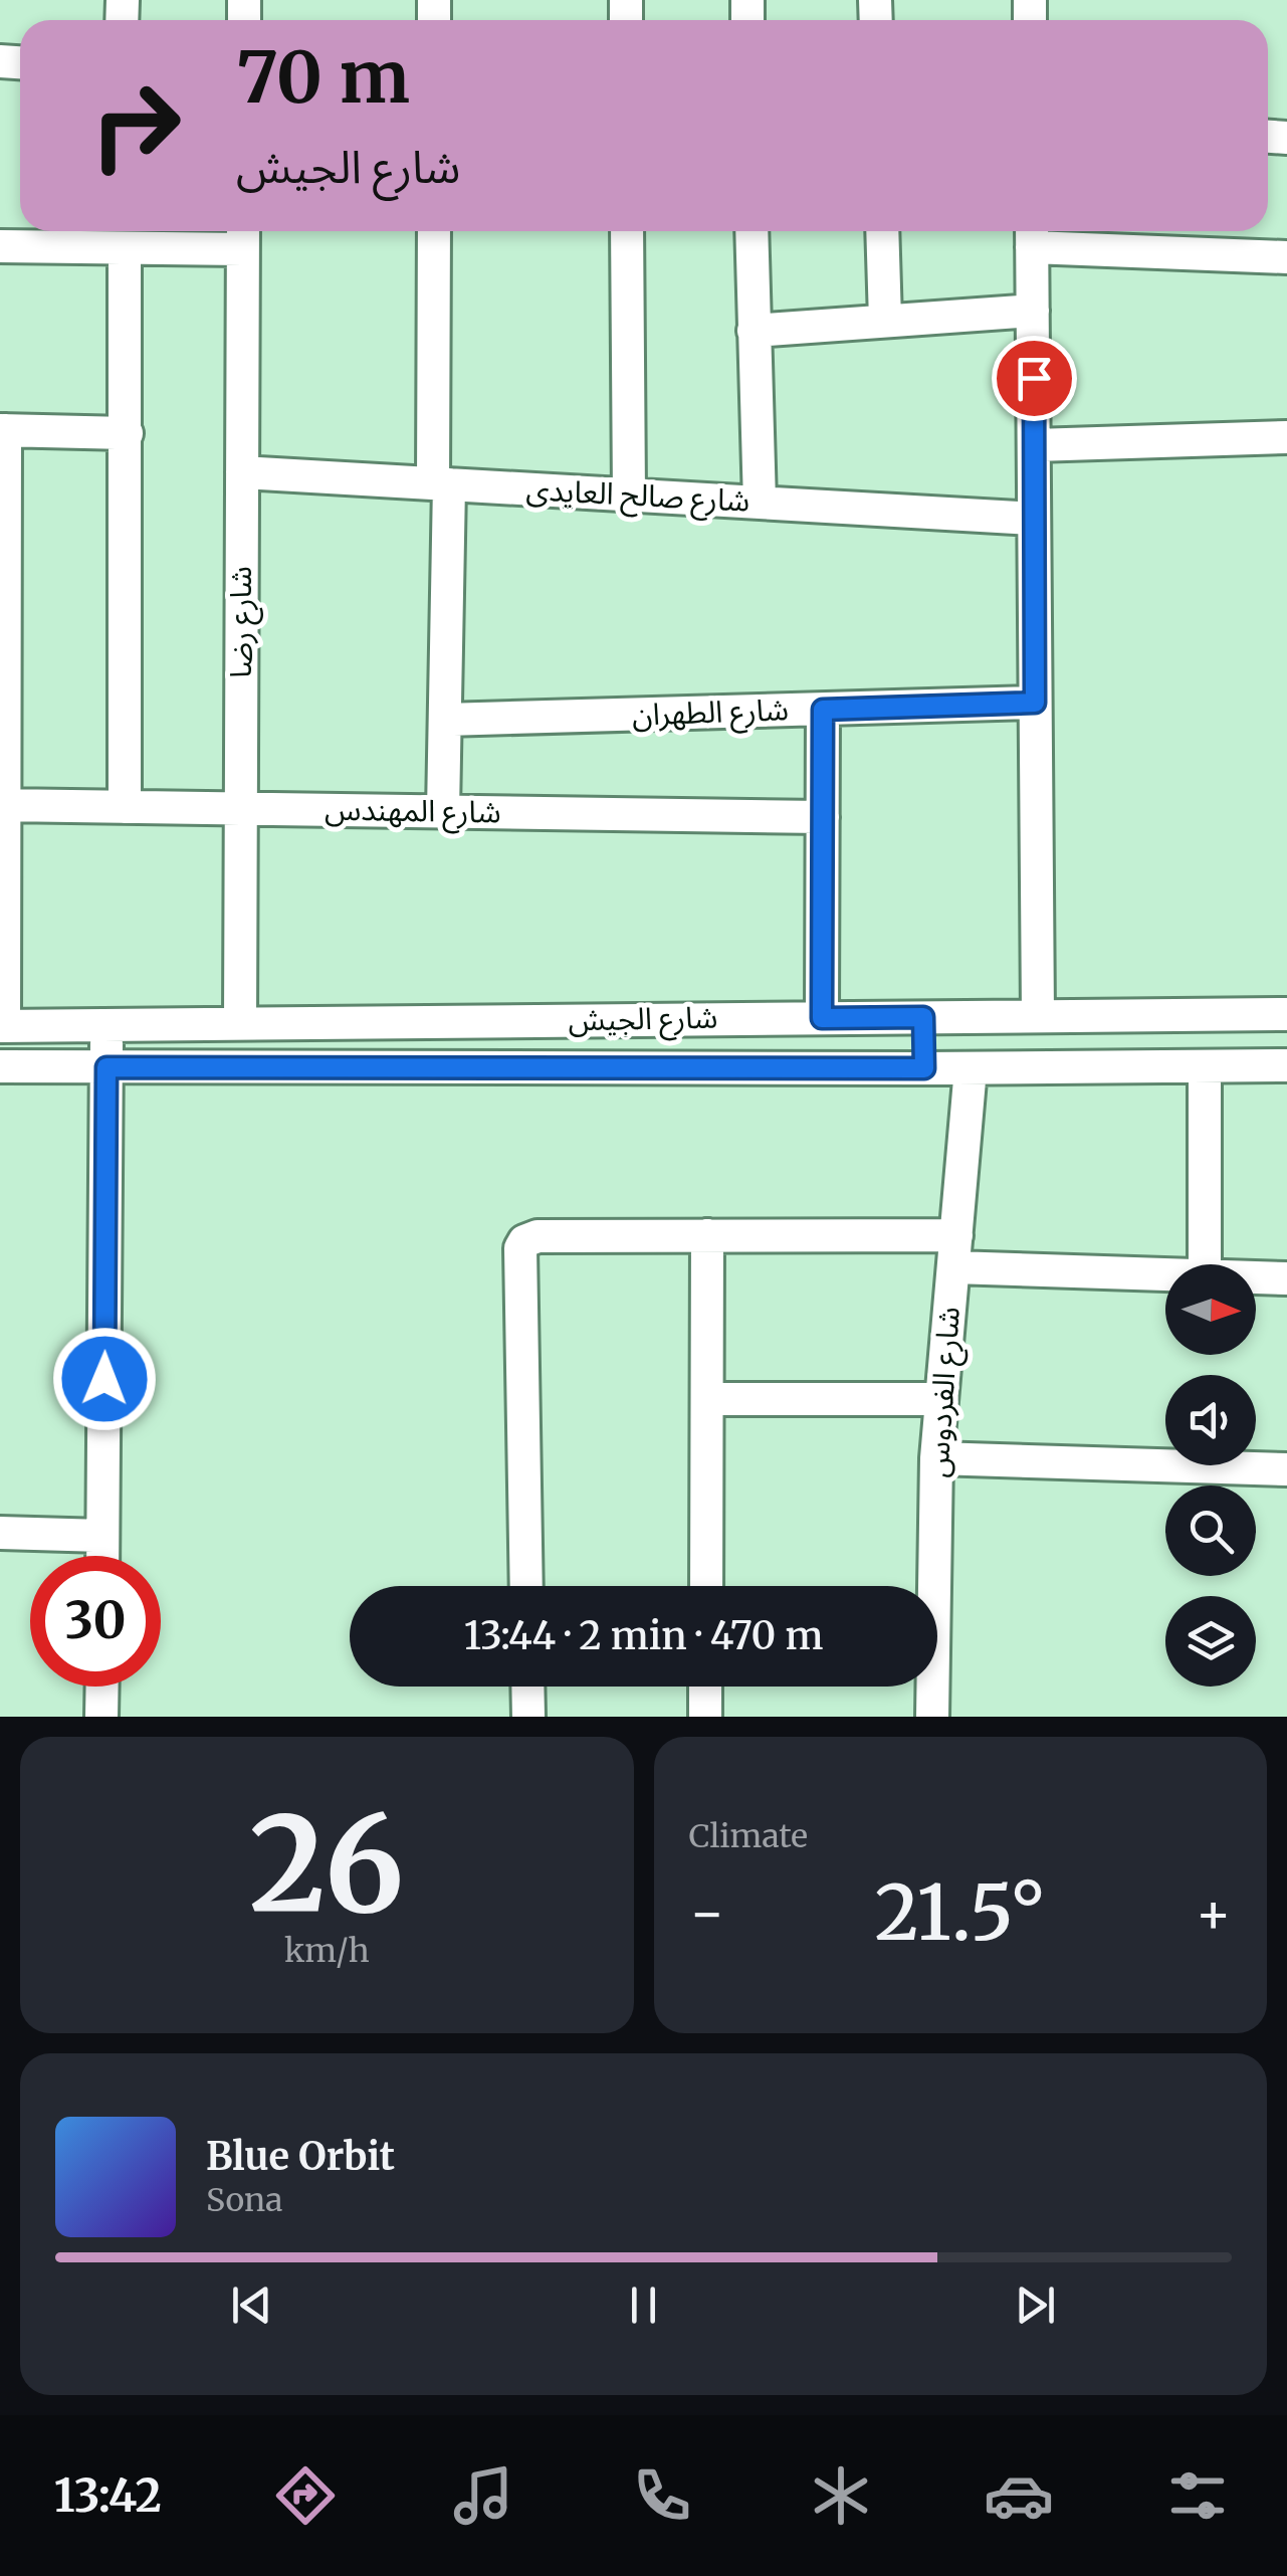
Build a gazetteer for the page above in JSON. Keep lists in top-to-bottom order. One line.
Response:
{"streets":{"street":["شارع صالح العايدى","شارع رضا","شارع الطهران","شارع المهندس","شارع الجيش","شارع الفردوس"]},"crossings":[["شارع صالح العايدى","شارع رضا"],["شارع رضا","شارع المهندس"],["شارع رضا","شارع الجيش"],["شارع الجيش","شارع الفردوس"]],"north":"right","page":{"turn":["70 m","شارع الجيش"],"limit":"30","trip":"13:44 · 2 min · 470 m","tile":[["26","km/h"],"Climate"],"heat":["−","21.5°","+"],"song":["Blue Orbit","Sona"],"tabs":"13:42"}}
